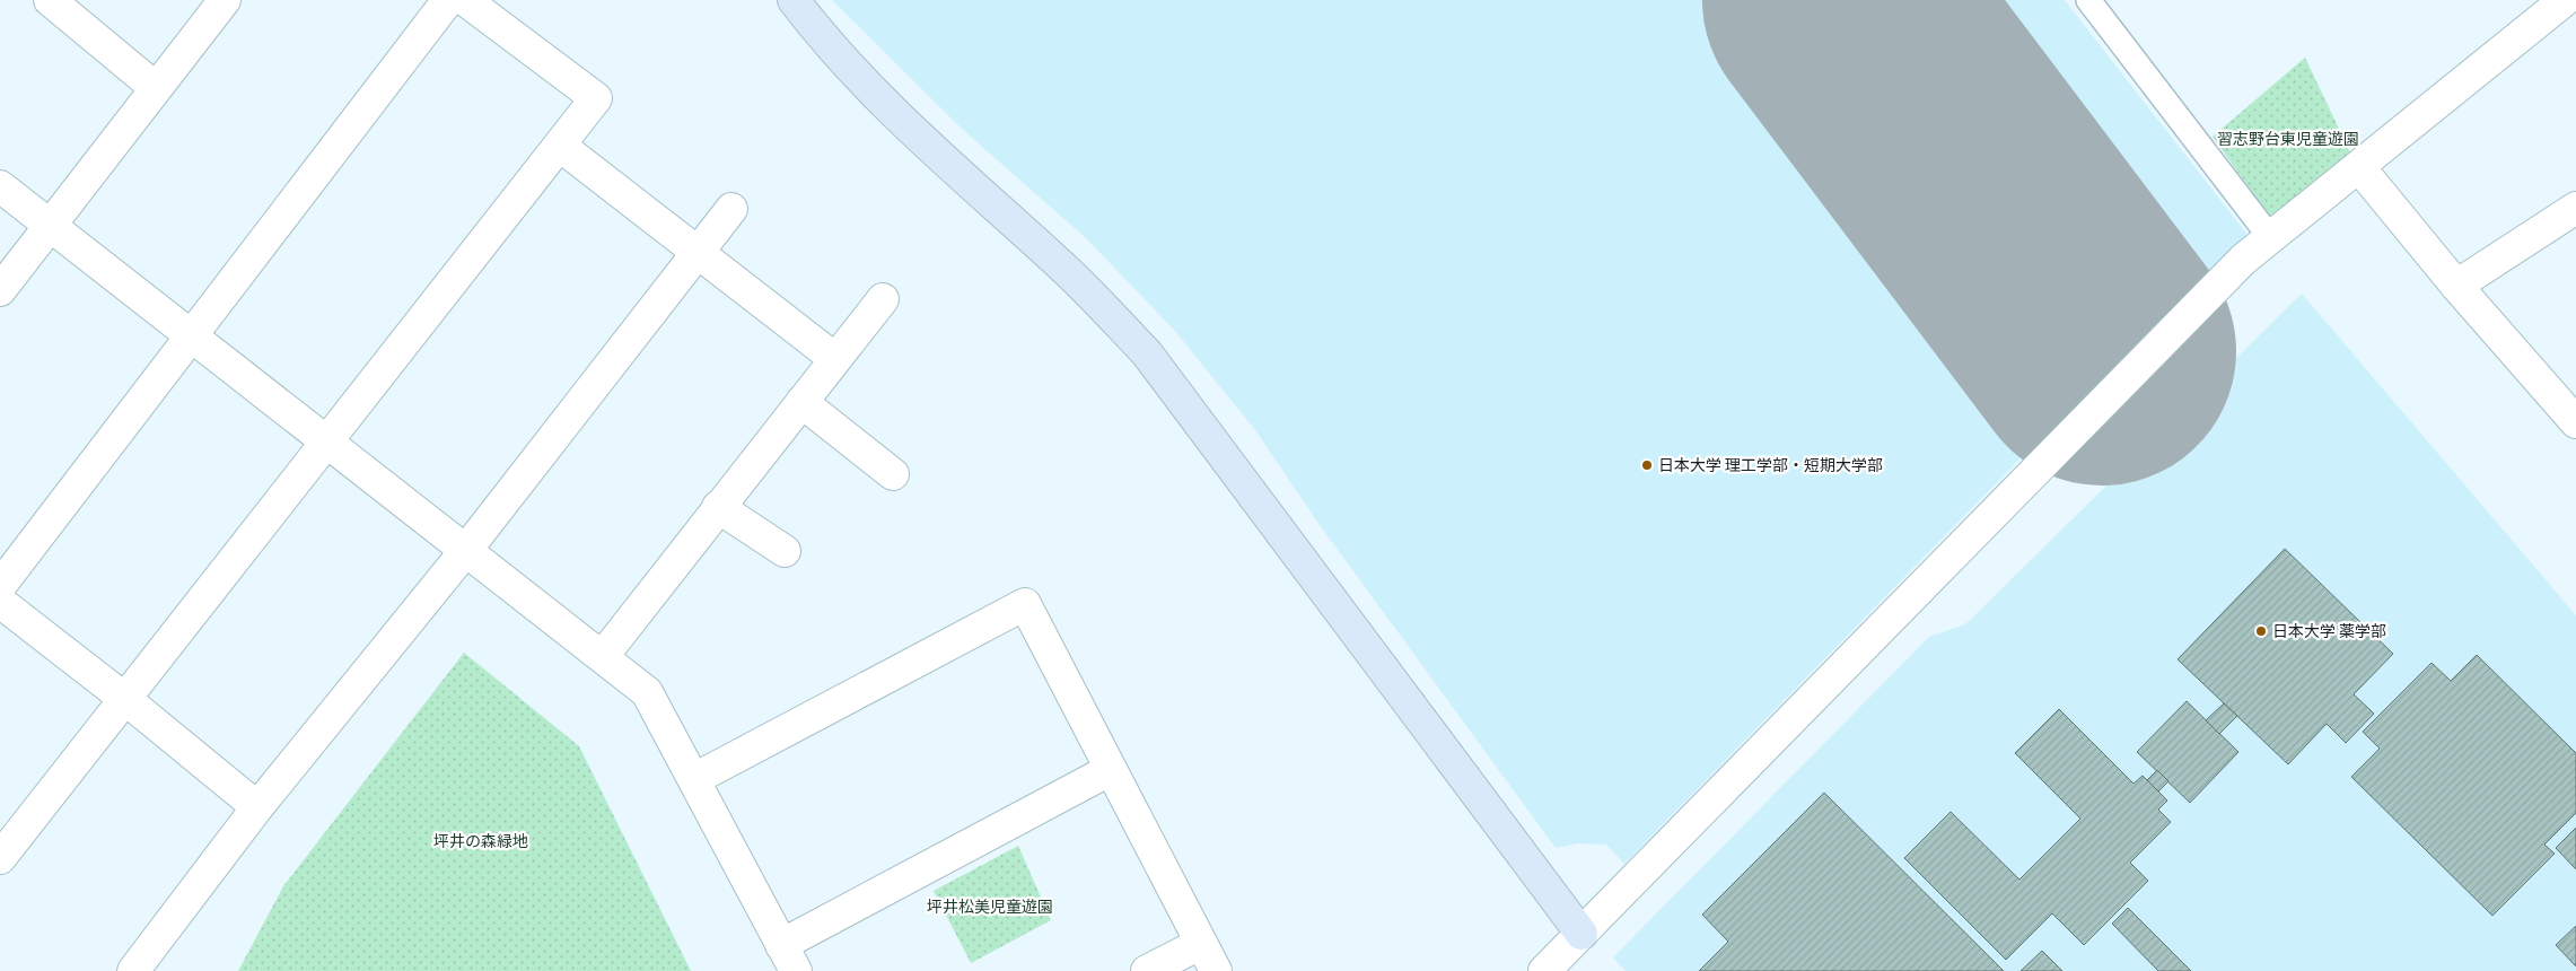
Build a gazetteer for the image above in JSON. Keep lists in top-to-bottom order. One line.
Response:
{"parks":["習志野台東児童遊園","坪井の森緑地","坪井松美児童遊園"],"places":["日本大学 理工学部・短期大学部","日本大学 薬学部"]}
